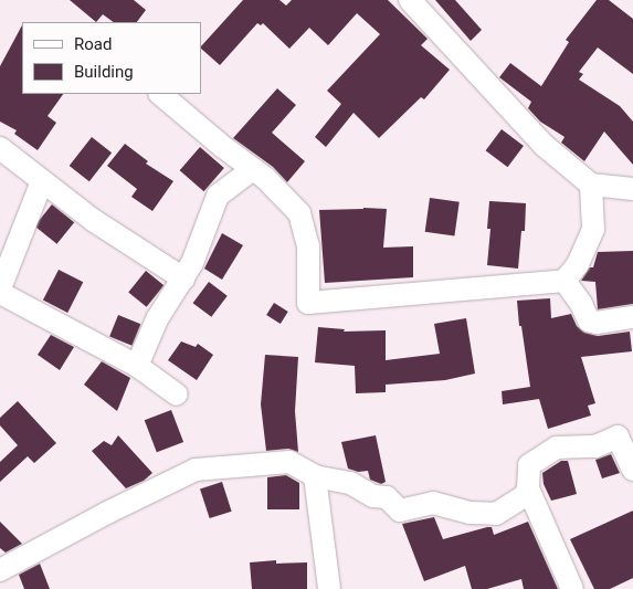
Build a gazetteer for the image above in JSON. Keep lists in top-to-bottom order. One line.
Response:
{"legend":["Road","Building"]}
